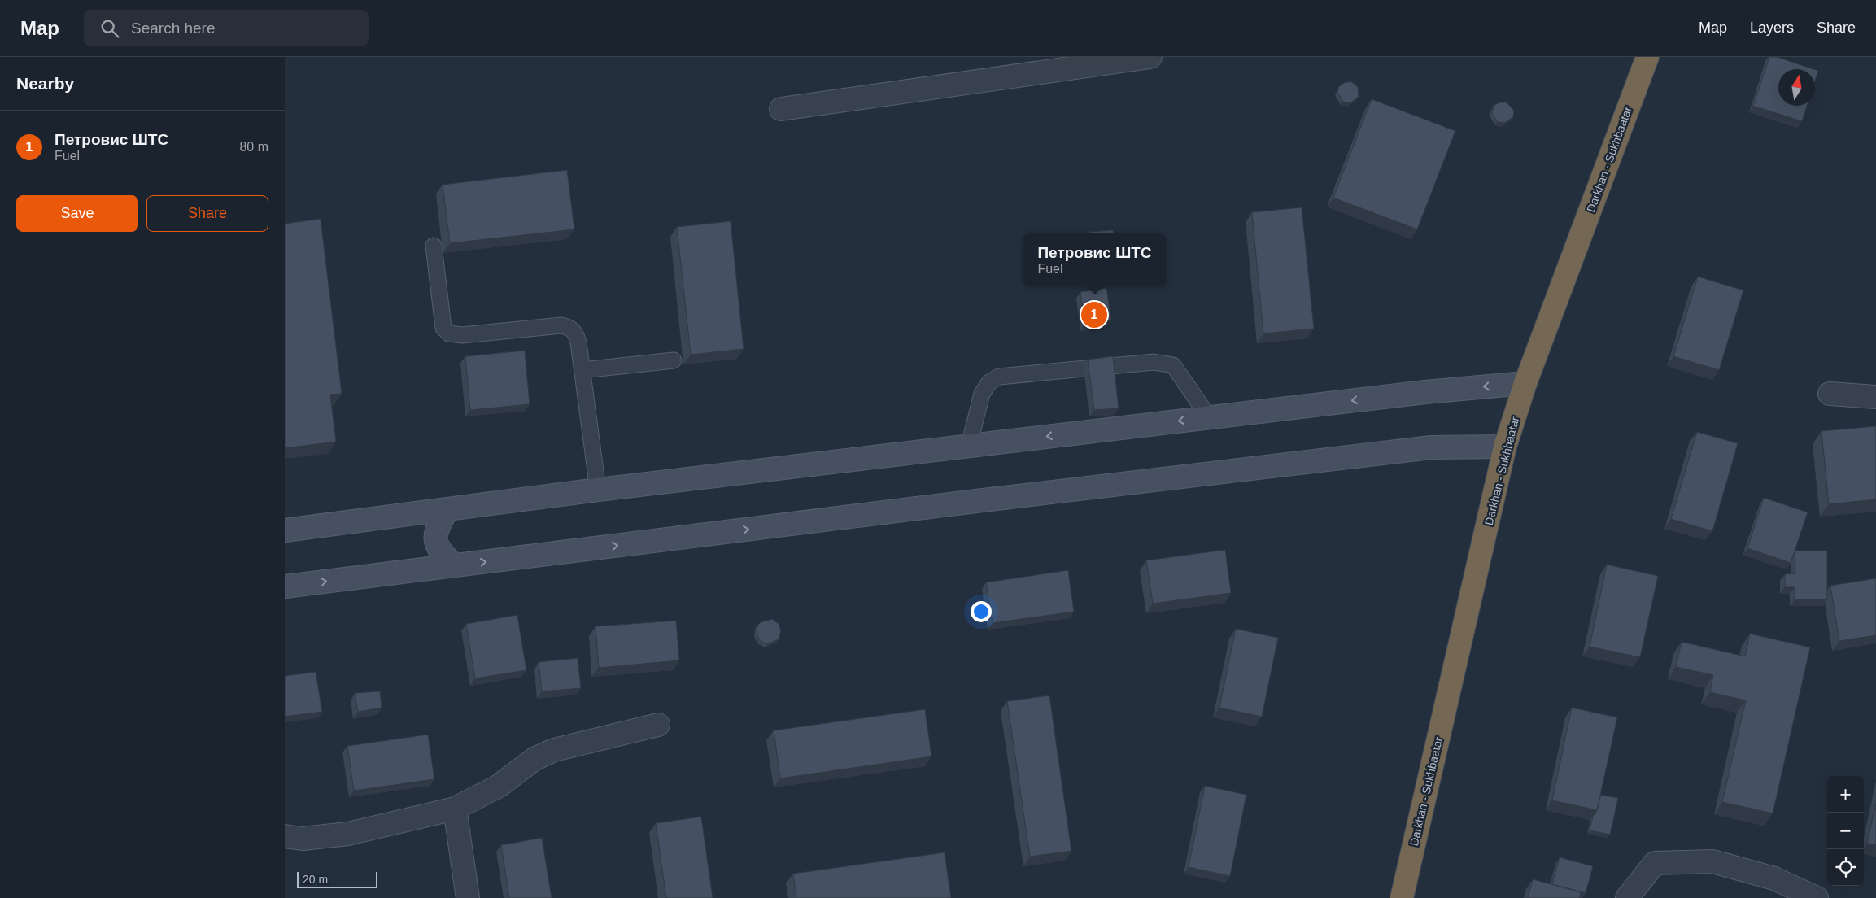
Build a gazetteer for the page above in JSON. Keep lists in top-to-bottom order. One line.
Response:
{"streets":{"highway":["Darkhan - Sukhbaatar"]},"scale_bar":"20 m","north":"top","page":{"header":"Map","search":"Search here","nav":["Map","Layers","Share"],"heading":"Nearby","list":[{"mark":"1","name":"Петровис ШТС","note":"Fuel","value":"80 m"}],"buttons":["Save","Share"],"popup":["Петровис ШТС","Fuel"],"pins":"1","map_buttons":["+","−"],"scale":"20 m"}}
